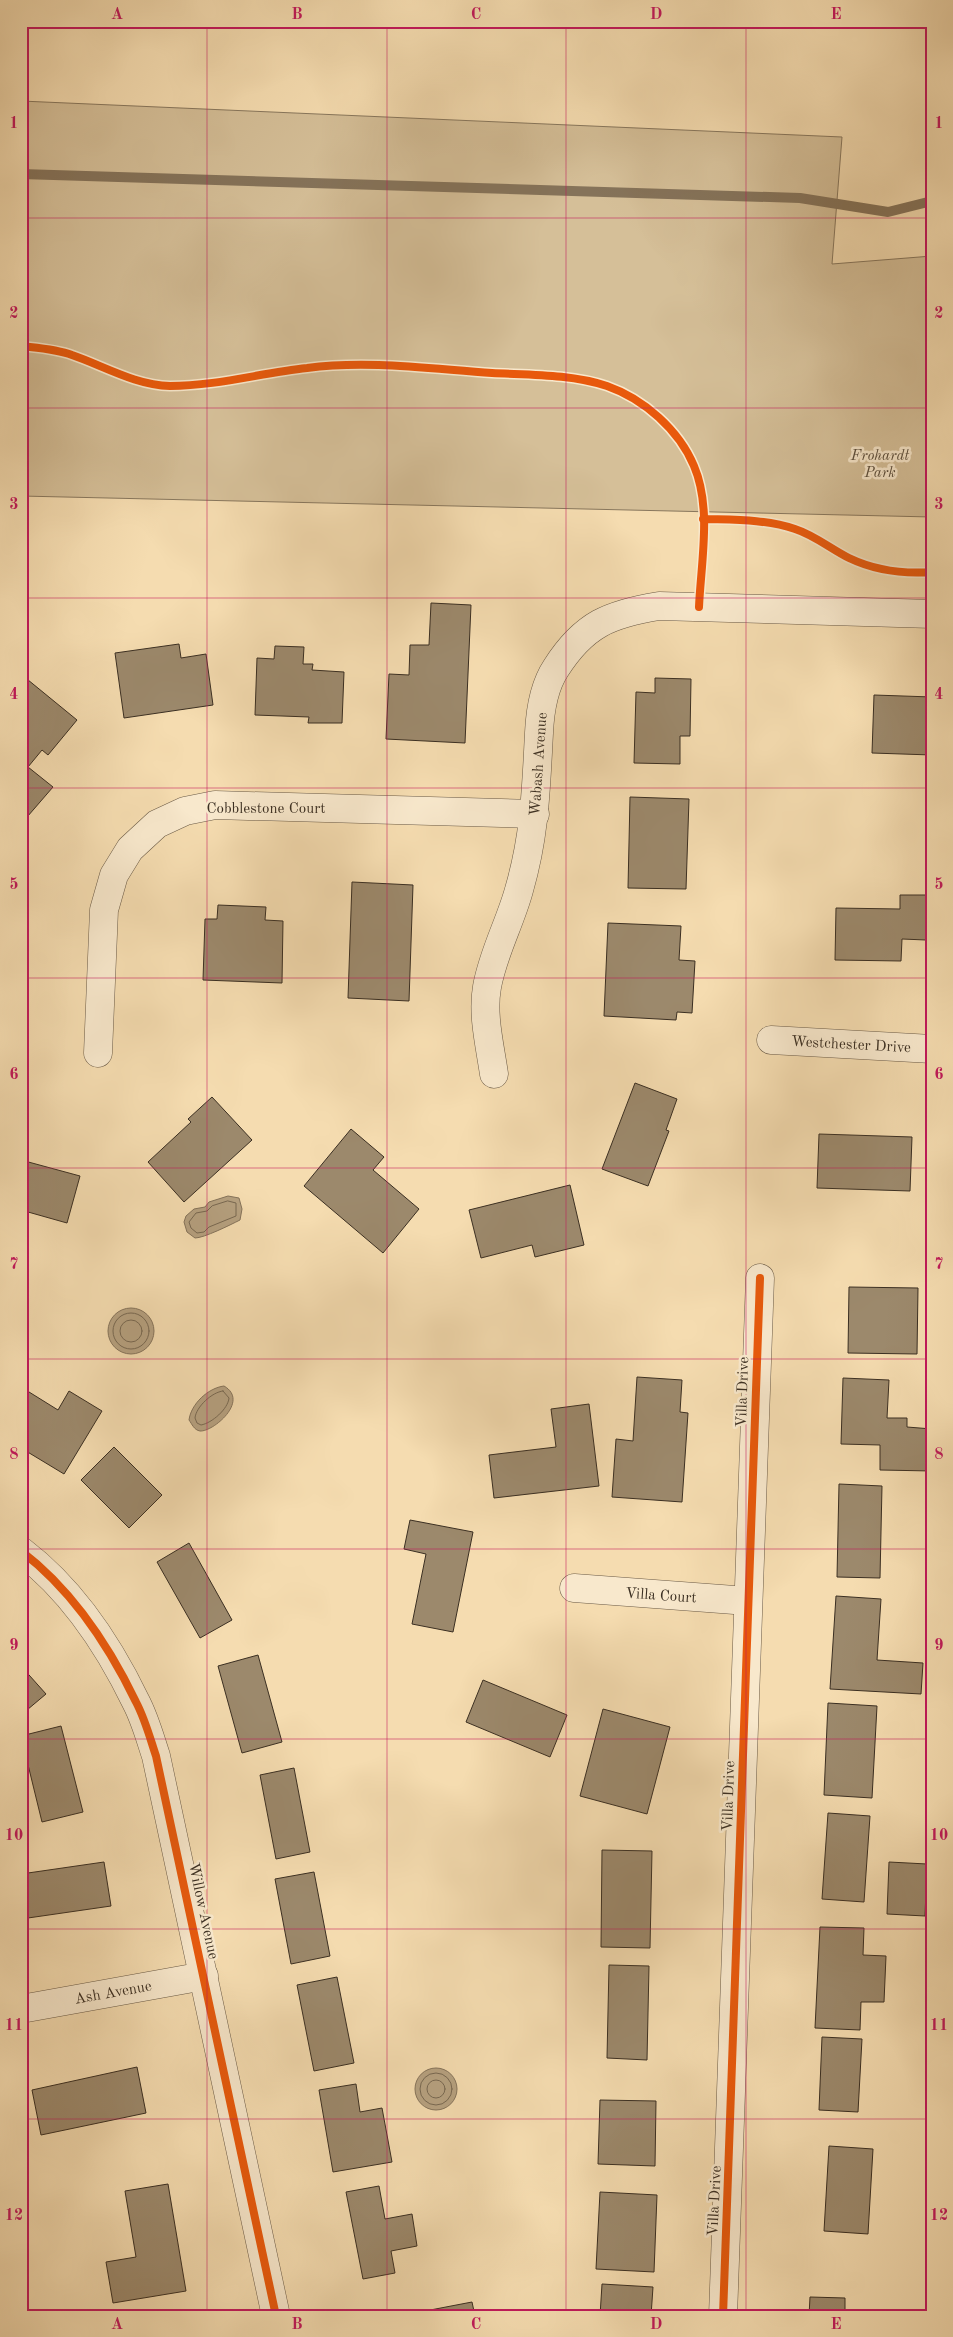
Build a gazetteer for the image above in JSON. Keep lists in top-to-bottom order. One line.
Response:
{"streets":{"street":["Wabash Avenue","Cobblestone Court","Westchester Drive","Villa Drive","Villa Court","Willow Avenue","Ash Avenue"]},"crossings":[["Wabash Avenue","Cobblestone Court"],["Villa Drive","Villa Court"],["Willow Avenue","Ash Avenue"]],"parks":["Frohardt Park"],"grid":{"columns":["A","B","C","D","E"],"rows":["1","2","3","4","5","6","7","8","9","10","11","12"]}}
